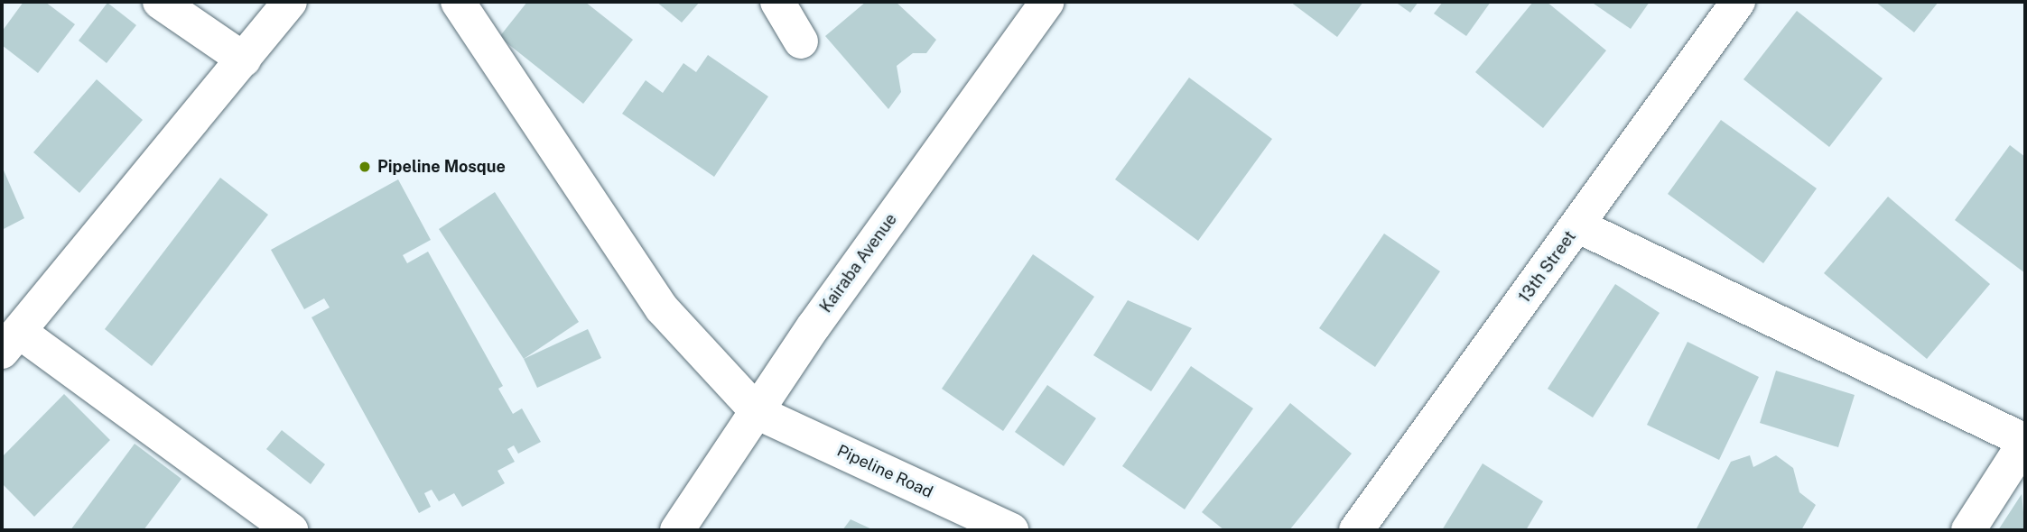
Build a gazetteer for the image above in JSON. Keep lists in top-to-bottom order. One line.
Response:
{"streets":{"street":["Kairaba Avenue","13th Street","Pipeline Road"]},"crossings":[["Kairaba Avenue","Pipeline Road"]],"places":["Pipeline Mosque"]}
